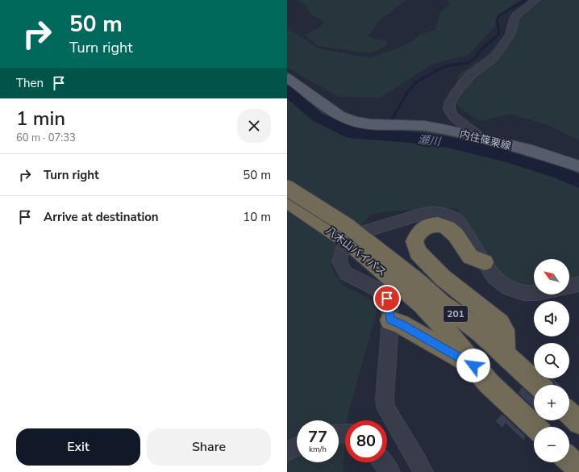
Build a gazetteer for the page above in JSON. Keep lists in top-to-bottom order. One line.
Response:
{"streets":{"highway":["八木山バイパス","201"],"main road":["内住篠栗線"]},"water":["瀬川"],"north":"top left","page":{"turn":["50 m","Turn right"],"then":"Then","heading":["1 min","60 m · 07:33"],"list":[{"name":"Turn right","value":"50 m"},{"name":"Arrive at destination","value":"10 m"}],"map_buttons":["+","−"],"speed":"77 km/h","limit":"80","buttons":["Exit","Share"]}}
